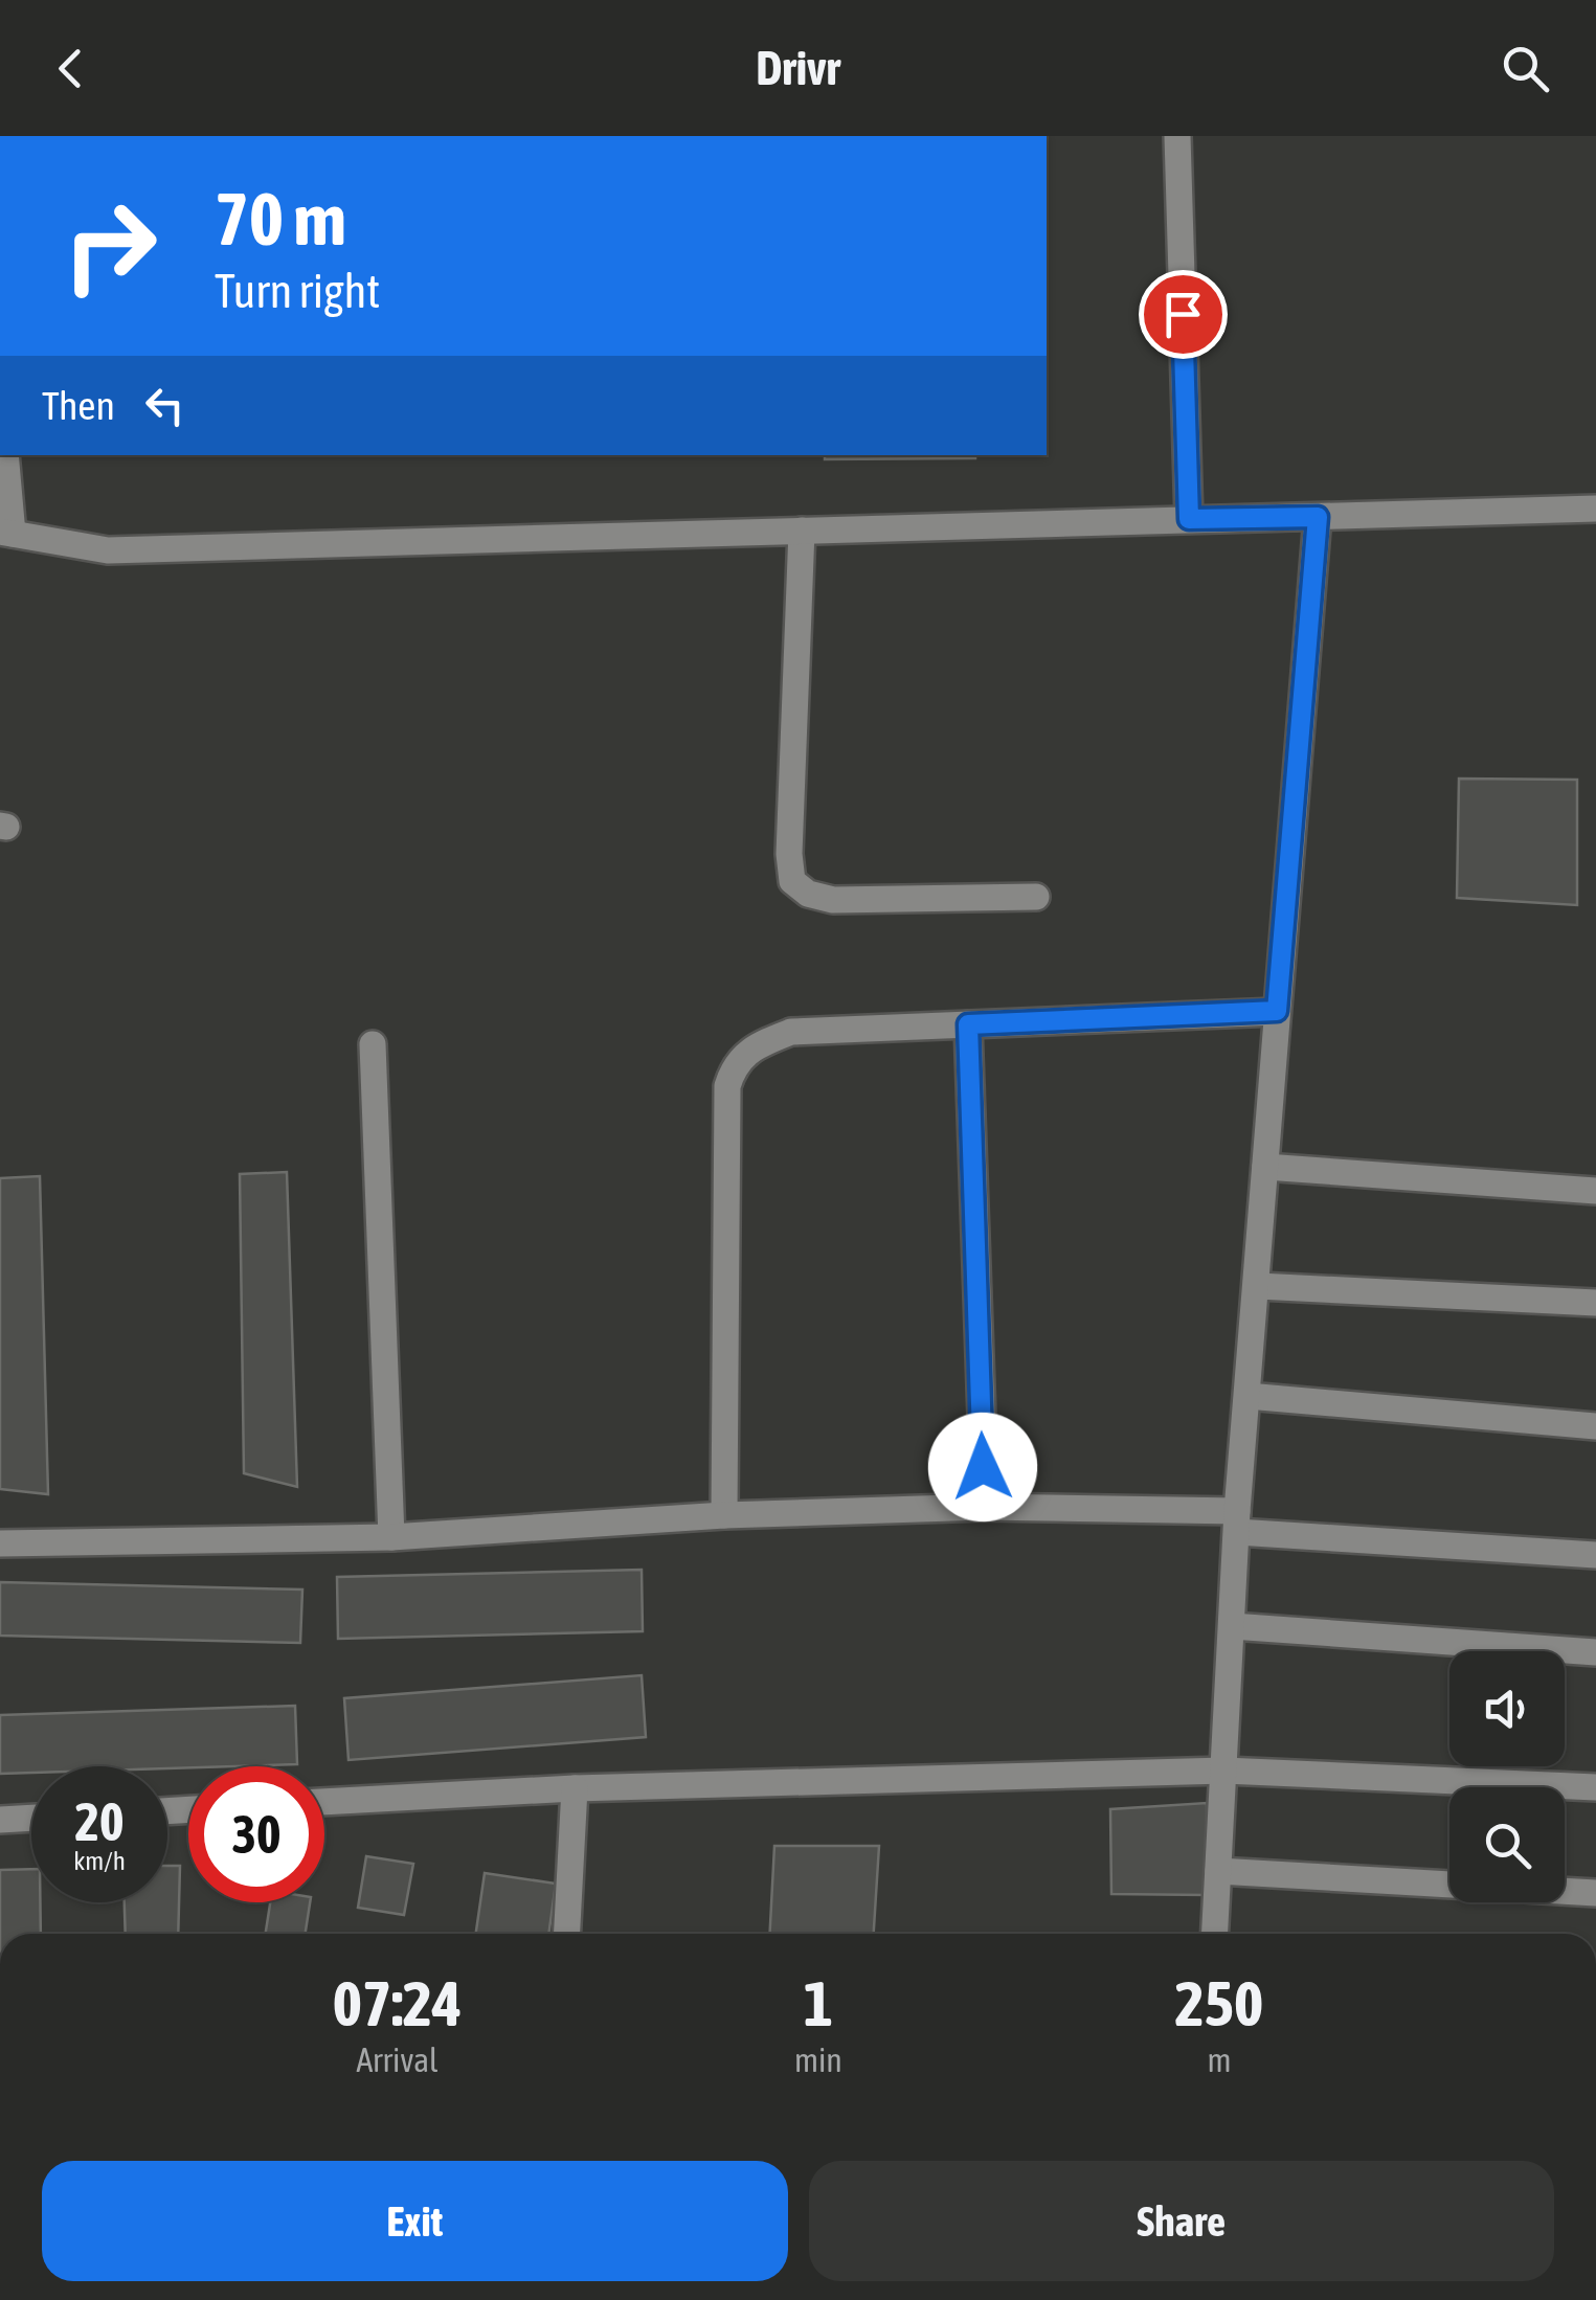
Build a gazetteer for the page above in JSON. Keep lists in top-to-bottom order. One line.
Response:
{"page":{"header":"Drivr","turn":["70 m","Turn right"],"then":"Then","speed":"20 km/h","limit":"30","eta":["07:24","Arrival","1","min","250","m"],"buttons":["Exit","Share"]}}
